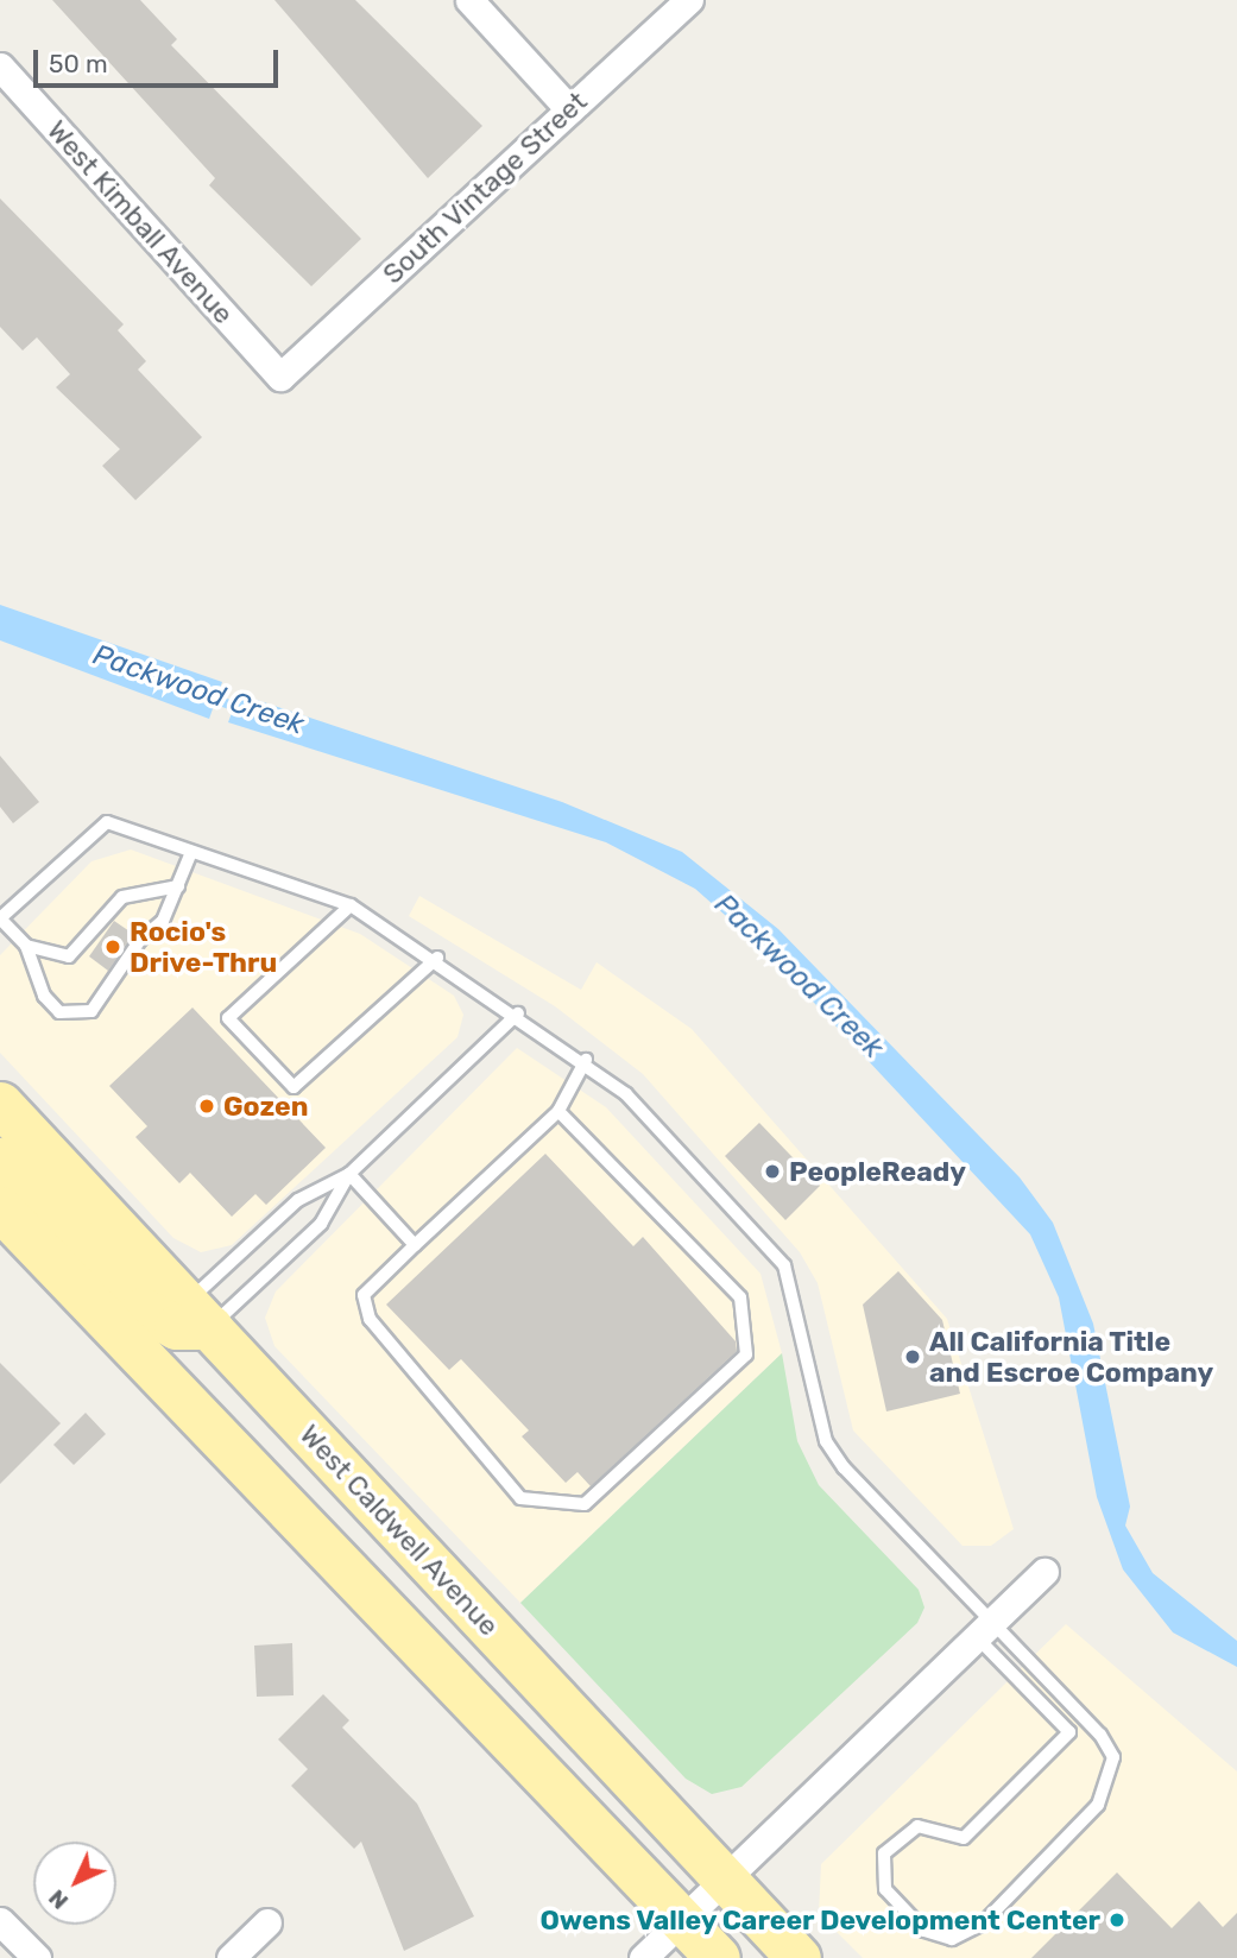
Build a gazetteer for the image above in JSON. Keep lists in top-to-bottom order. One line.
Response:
{"streets":{"main road":["West Caldwell Avenue"],"street":["South Vintage Street","West Kimball Avenue"]},"crossings":[["South Vintage Street","West Kimball Avenue"]],"water":["Packwood Creek"],"places":["Rocio's Drive-Thru","Gozen","PeopleReady","All California Title and Escroe Company","Owens Valley Career Development Center"],"scale_bar":"50 m","north":"bottom left"}
